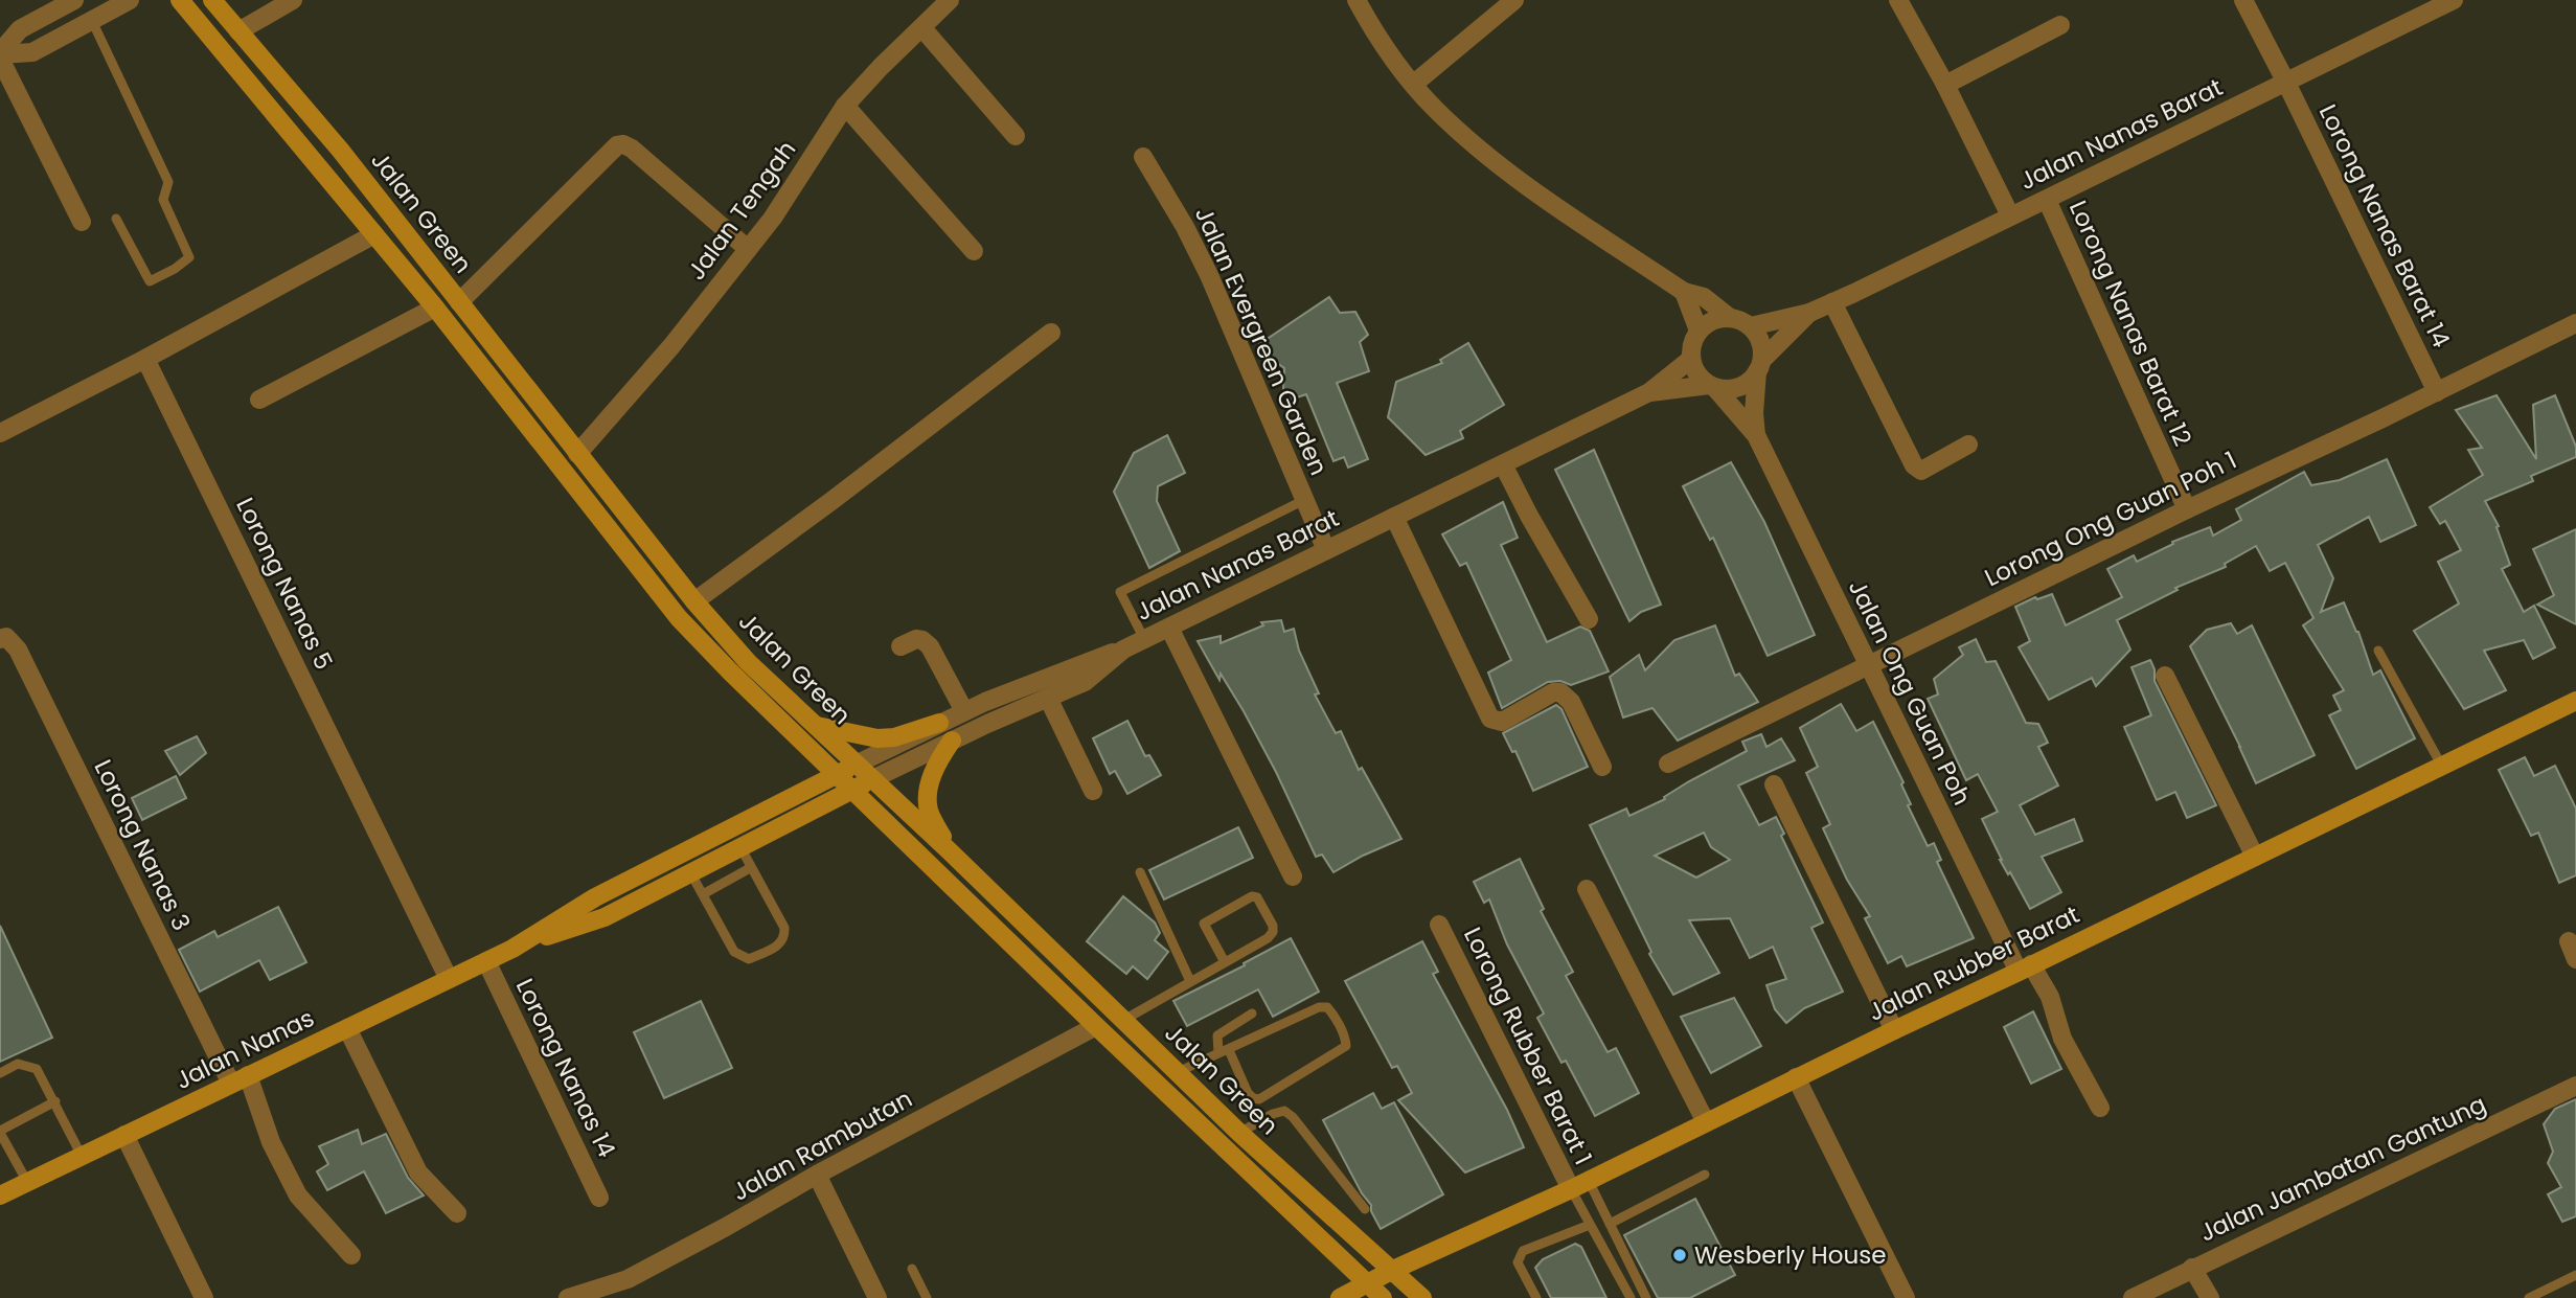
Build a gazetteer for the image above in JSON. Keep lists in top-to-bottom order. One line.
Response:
{"streets":{"main road":["Jalan Nanas Barat","Jalan Green","Jalan Rubber Barat","Jalan Nanas"],"street":["Jalan Tengah","Lorong Nanas Barat 14","Lorong Nanas Barat 12","Jalan Evergreen Garden","Lorong Ong Guan Poh 1","Lorong Nanas 5","Jalan Ong Guan Poh","Lorong Nanas 3","Lorong Rubber Barat 1","Lorong Nanas 14","Jalan Rambutan","Jalan Jambatan Gantung"]},"crossings":[["Jalan Nanas Barat","Jalan Green"],["Jalan Nanas Barat","Lorong Nanas Barat 14"],["Jalan Nanas Barat","Lorong Nanas Barat 12"],["Jalan Nanas Barat","Jalan Evergreen Garden"],["Jalan Nanas Barat","Jalan Ong Guan Poh"],["Jalan Nanas Barat","Jalan Nanas"],["Jalan Tengah","Jalan Green"],["Jalan Green","Jalan Rubber Barat"],["Jalan Green","Jalan Nanas"],["Jalan Green","Jalan Rambutan"],["Lorong Nanas Barat 14","Lorong Ong Guan Poh 1"],["Lorong Nanas Barat 12","Lorong Ong Guan Poh 1"],["Lorong Ong Guan Poh 1","Jalan Ong Guan Poh"],["Lorong Nanas 5","Jalan Nanas"],["Jalan Ong Guan Poh","Jalan Rubber Barat"],["Lorong Nanas 3","Jalan Nanas"],["Jalan Rubber Barat","Lorong Rubber Barat 1"],["Jalan Nanas","Lorong Nanas 14"]],"places":["Wesberly House"]}
